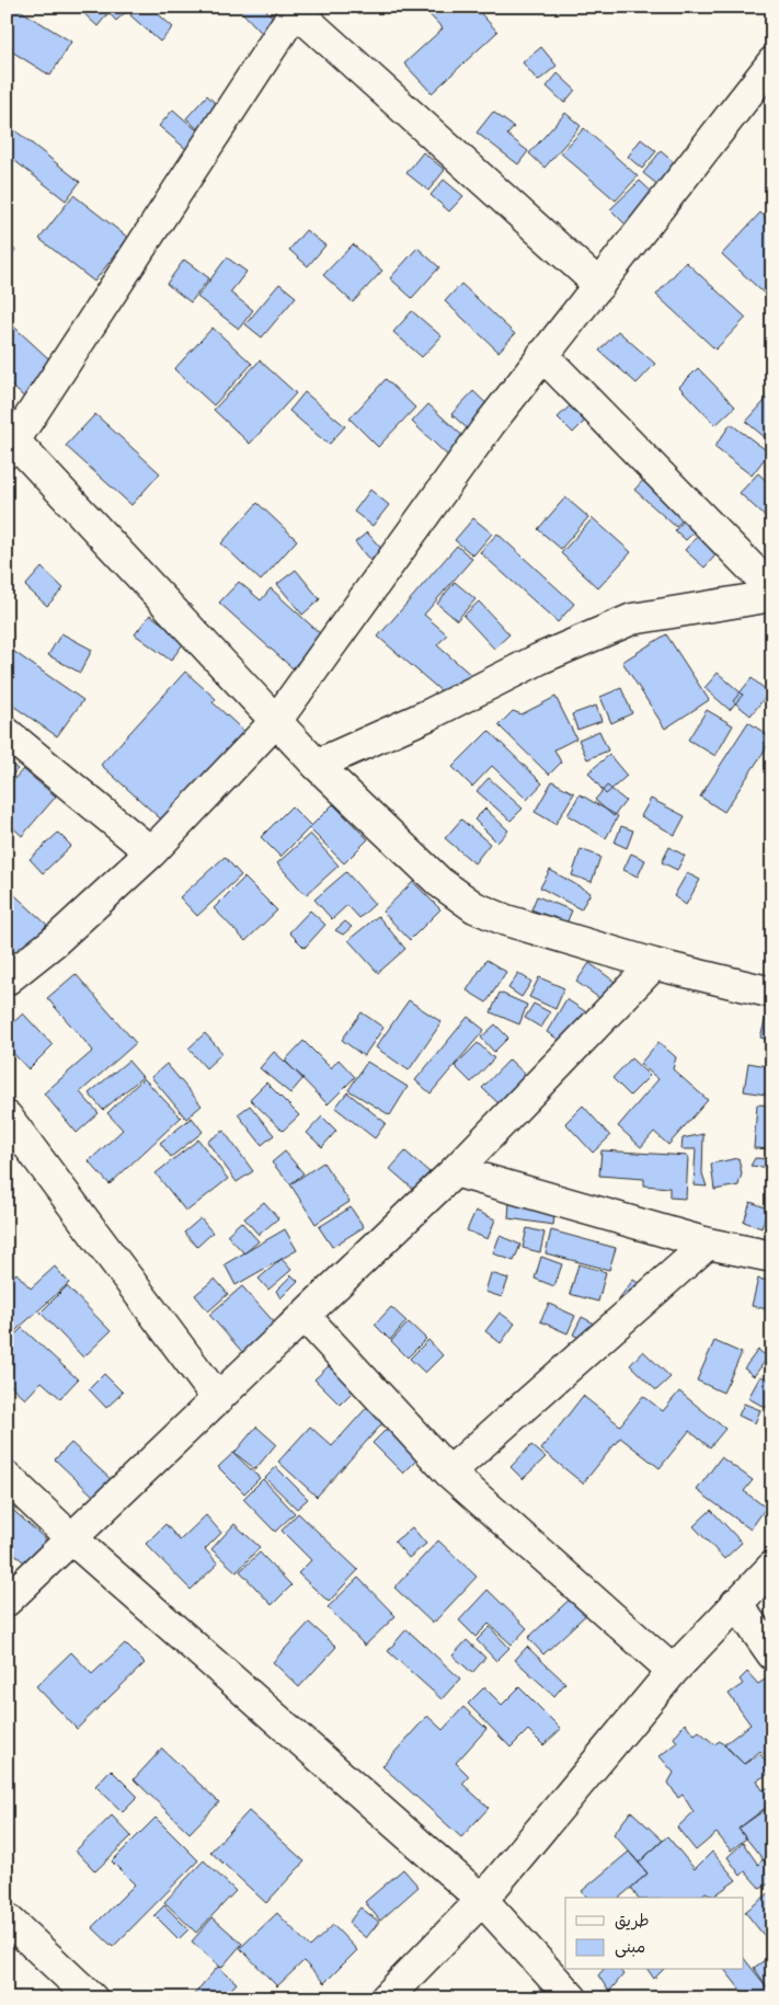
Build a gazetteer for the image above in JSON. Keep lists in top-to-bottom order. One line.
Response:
{"legend":["طريق","مبنى"]}
